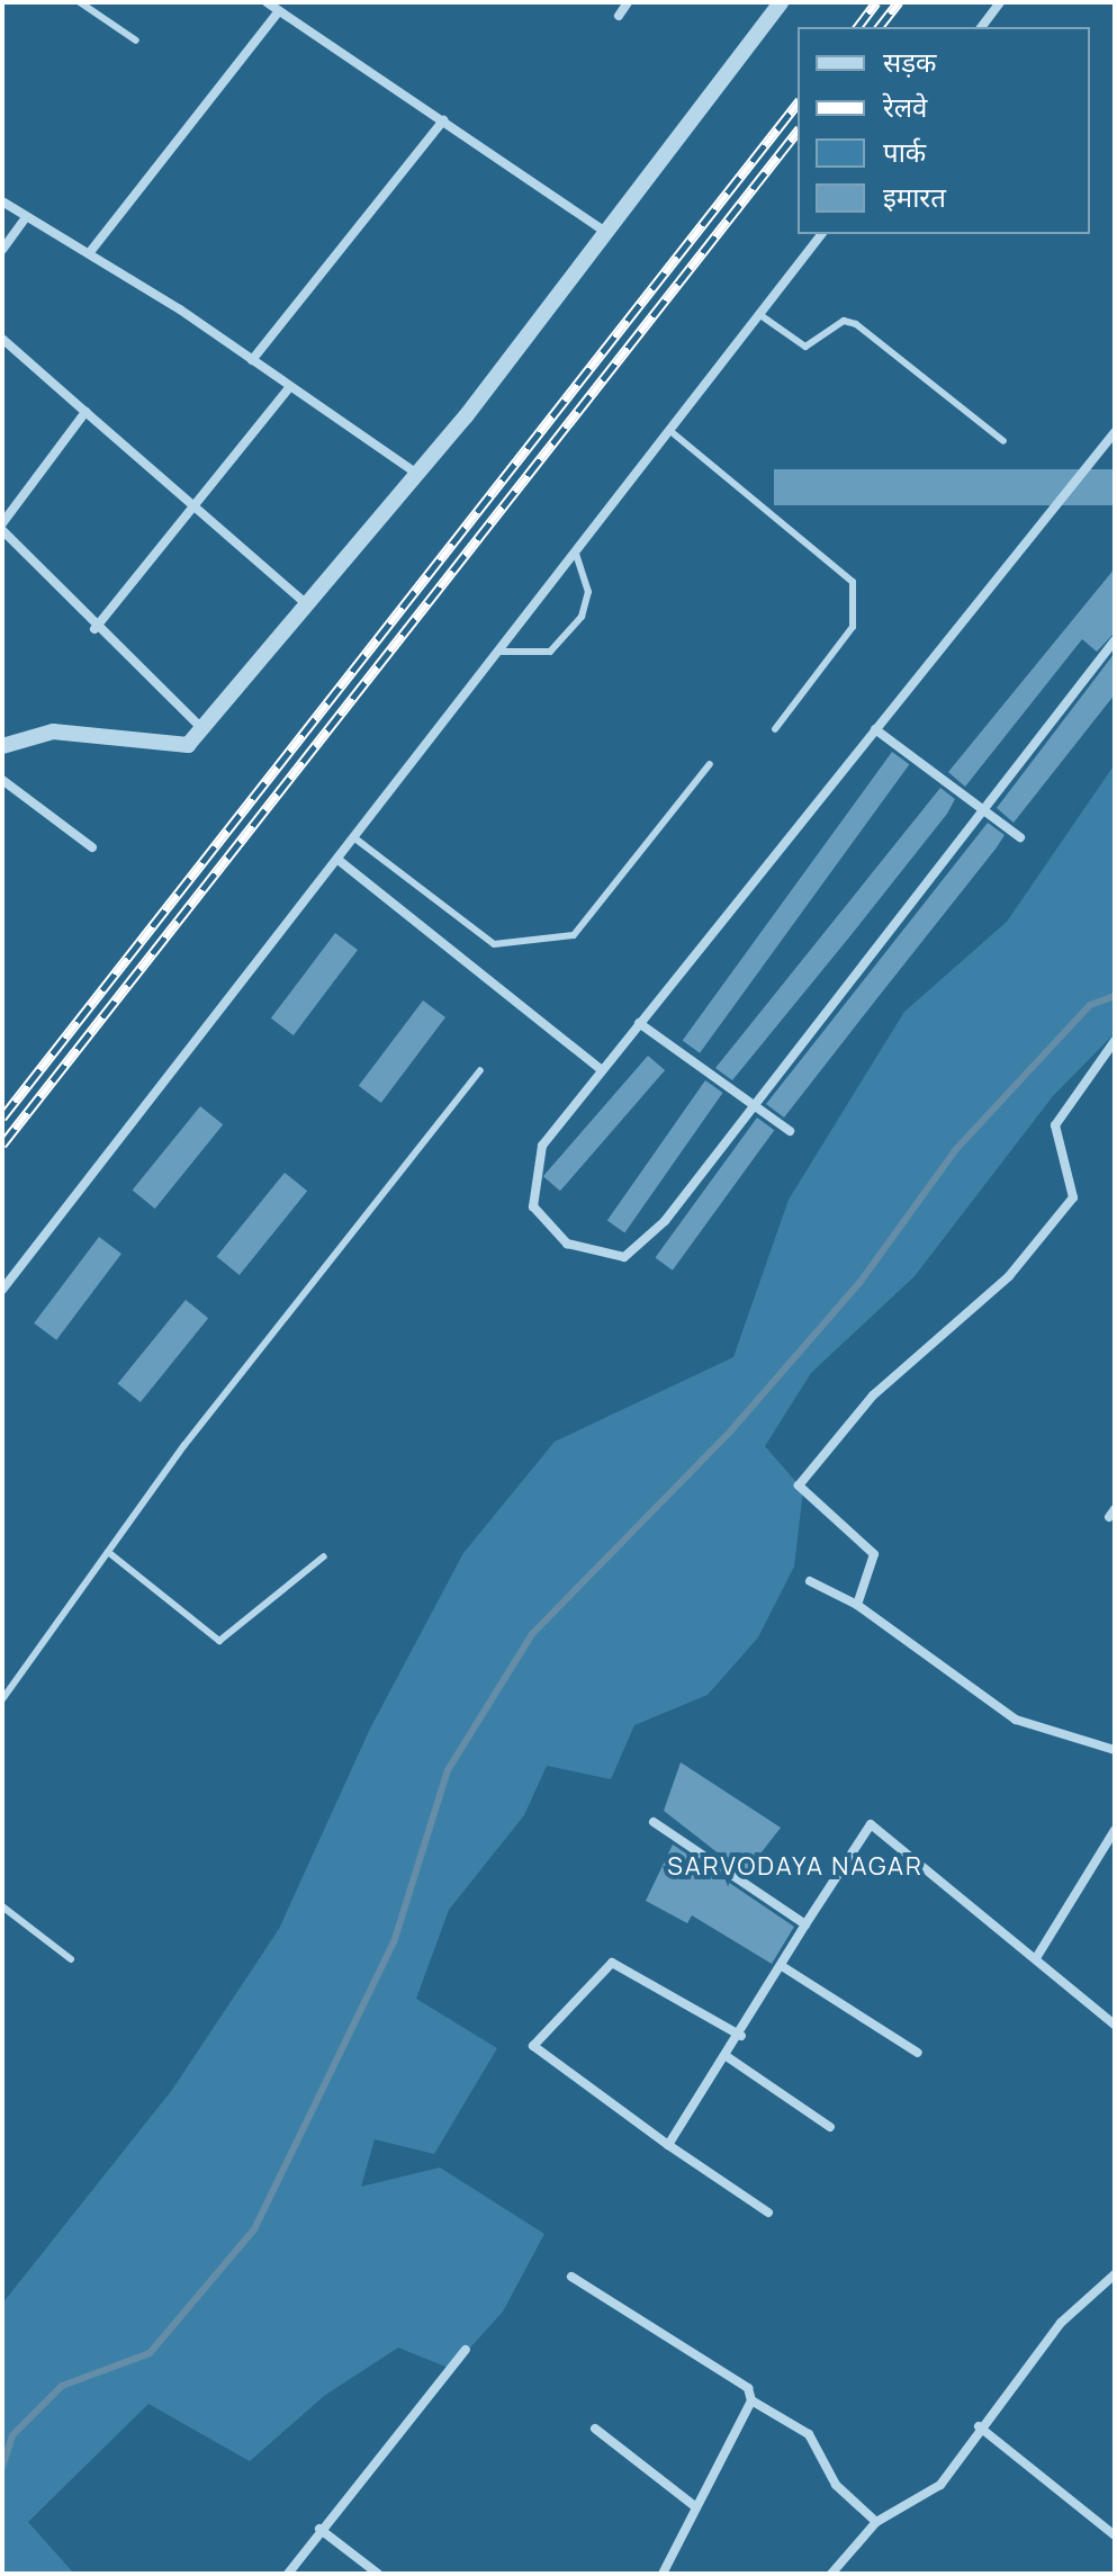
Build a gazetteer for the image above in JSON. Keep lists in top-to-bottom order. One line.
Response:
{"districts":["SARVODAYA NAGAR"],"legend":["सड़क","रेलवे","पार्क","इमारत"]}
